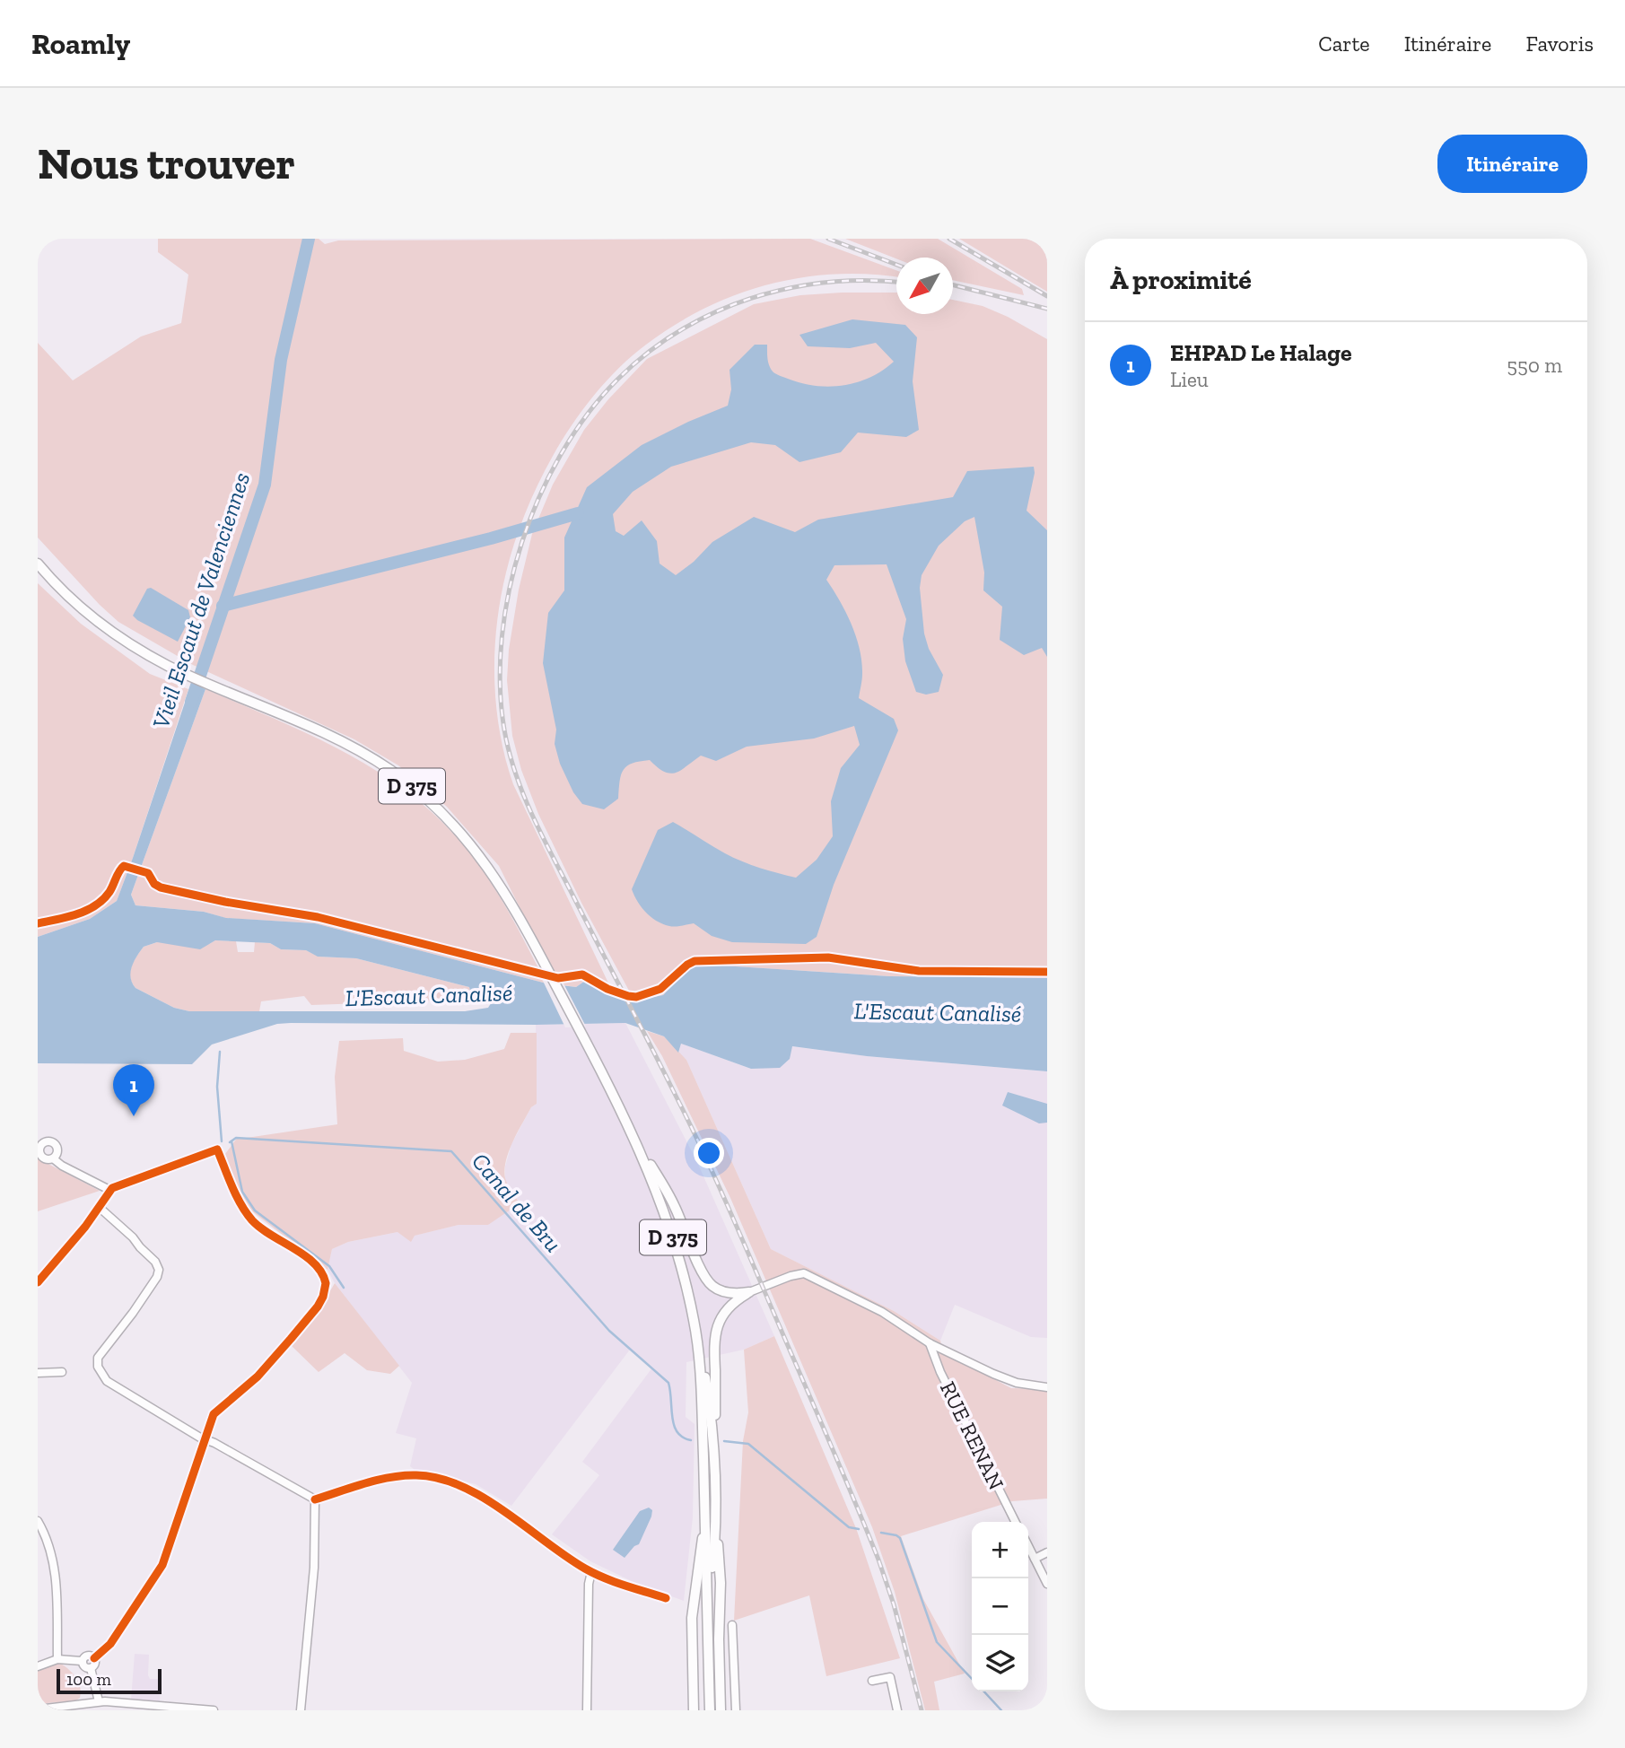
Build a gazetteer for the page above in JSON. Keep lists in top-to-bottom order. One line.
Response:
{"streets":{"main road":["D 375"],"street":["RUE RENAN"]},"water":["Vieil Escaut de Valenciennes","L'Escaut Canalisé","Canal de Bru"],"scale_bar":"100 m","north":"bottom left","page":{"header":"Roamly","nav":["Carte","Itinéraire","Favoris"],"buttons":"Itinéraire","title":"Nous trouver","heading":"À proximité","list":[{"mark":"1","name":"EHPAD Le Halage","note":"Lieu","value":"550 m"}],"pins":"1","map_buttons":["+","−"],"scale":"100 m"}}
